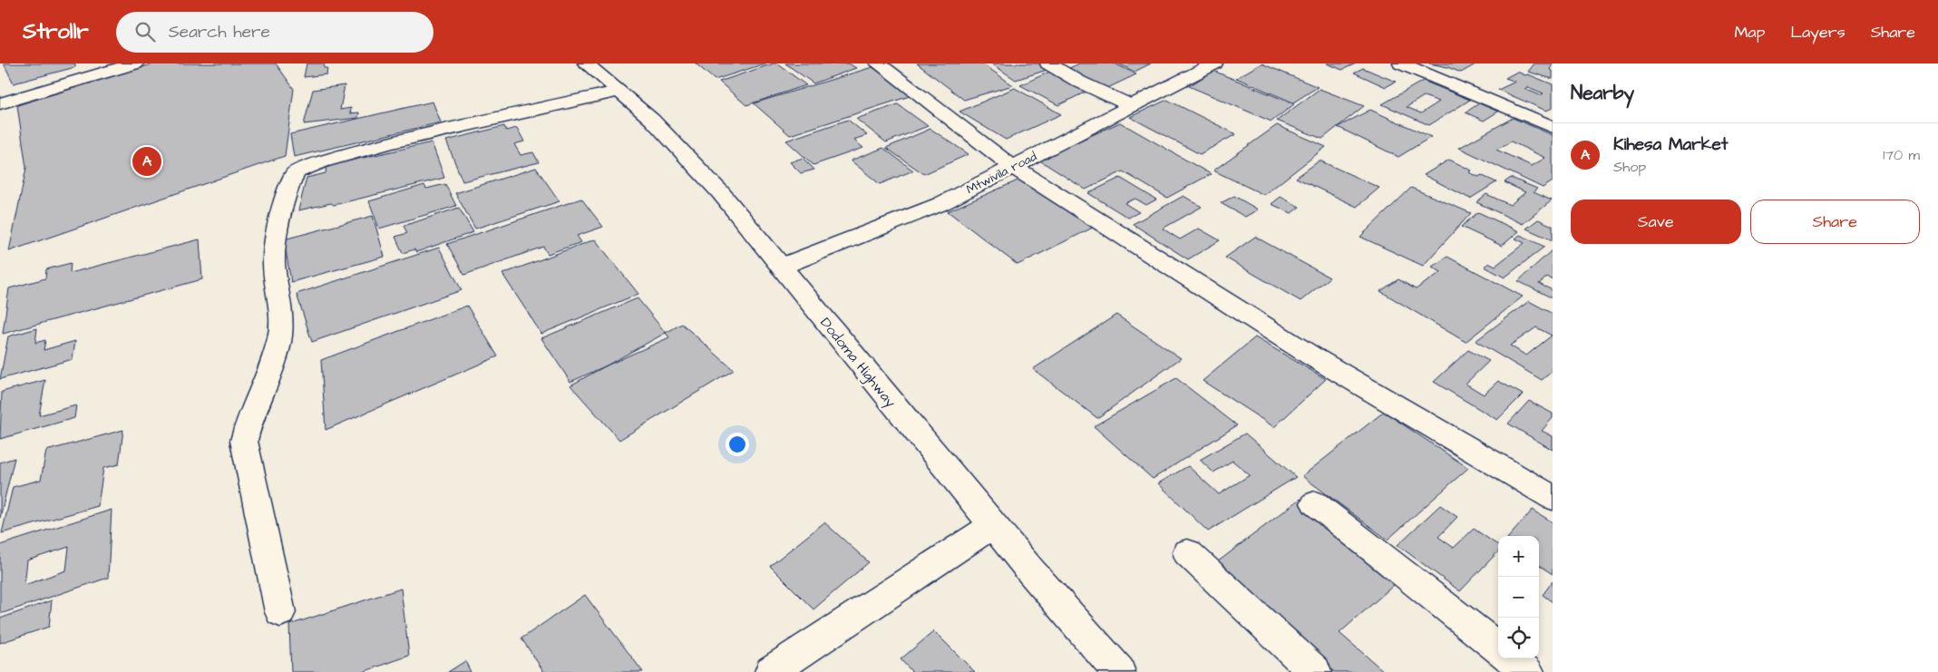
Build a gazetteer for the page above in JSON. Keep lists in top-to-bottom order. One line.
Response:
{"streets":{"main road":["Mtwivila road","Dodoma Highway"]},"crossings":[["Mtwivila road","Dodoma Highway"]],"page":{"header":"Strollr","search":"Search here","nav":["Map","Layers","Share"],"heading":"Nearby","list":[{"mark":"A","name":"Kihesa Market","note":"Shop","value":"170 m"}],"pins":"A","buttons":["Save","Share"],"map_buttons":["+","−"]}}
